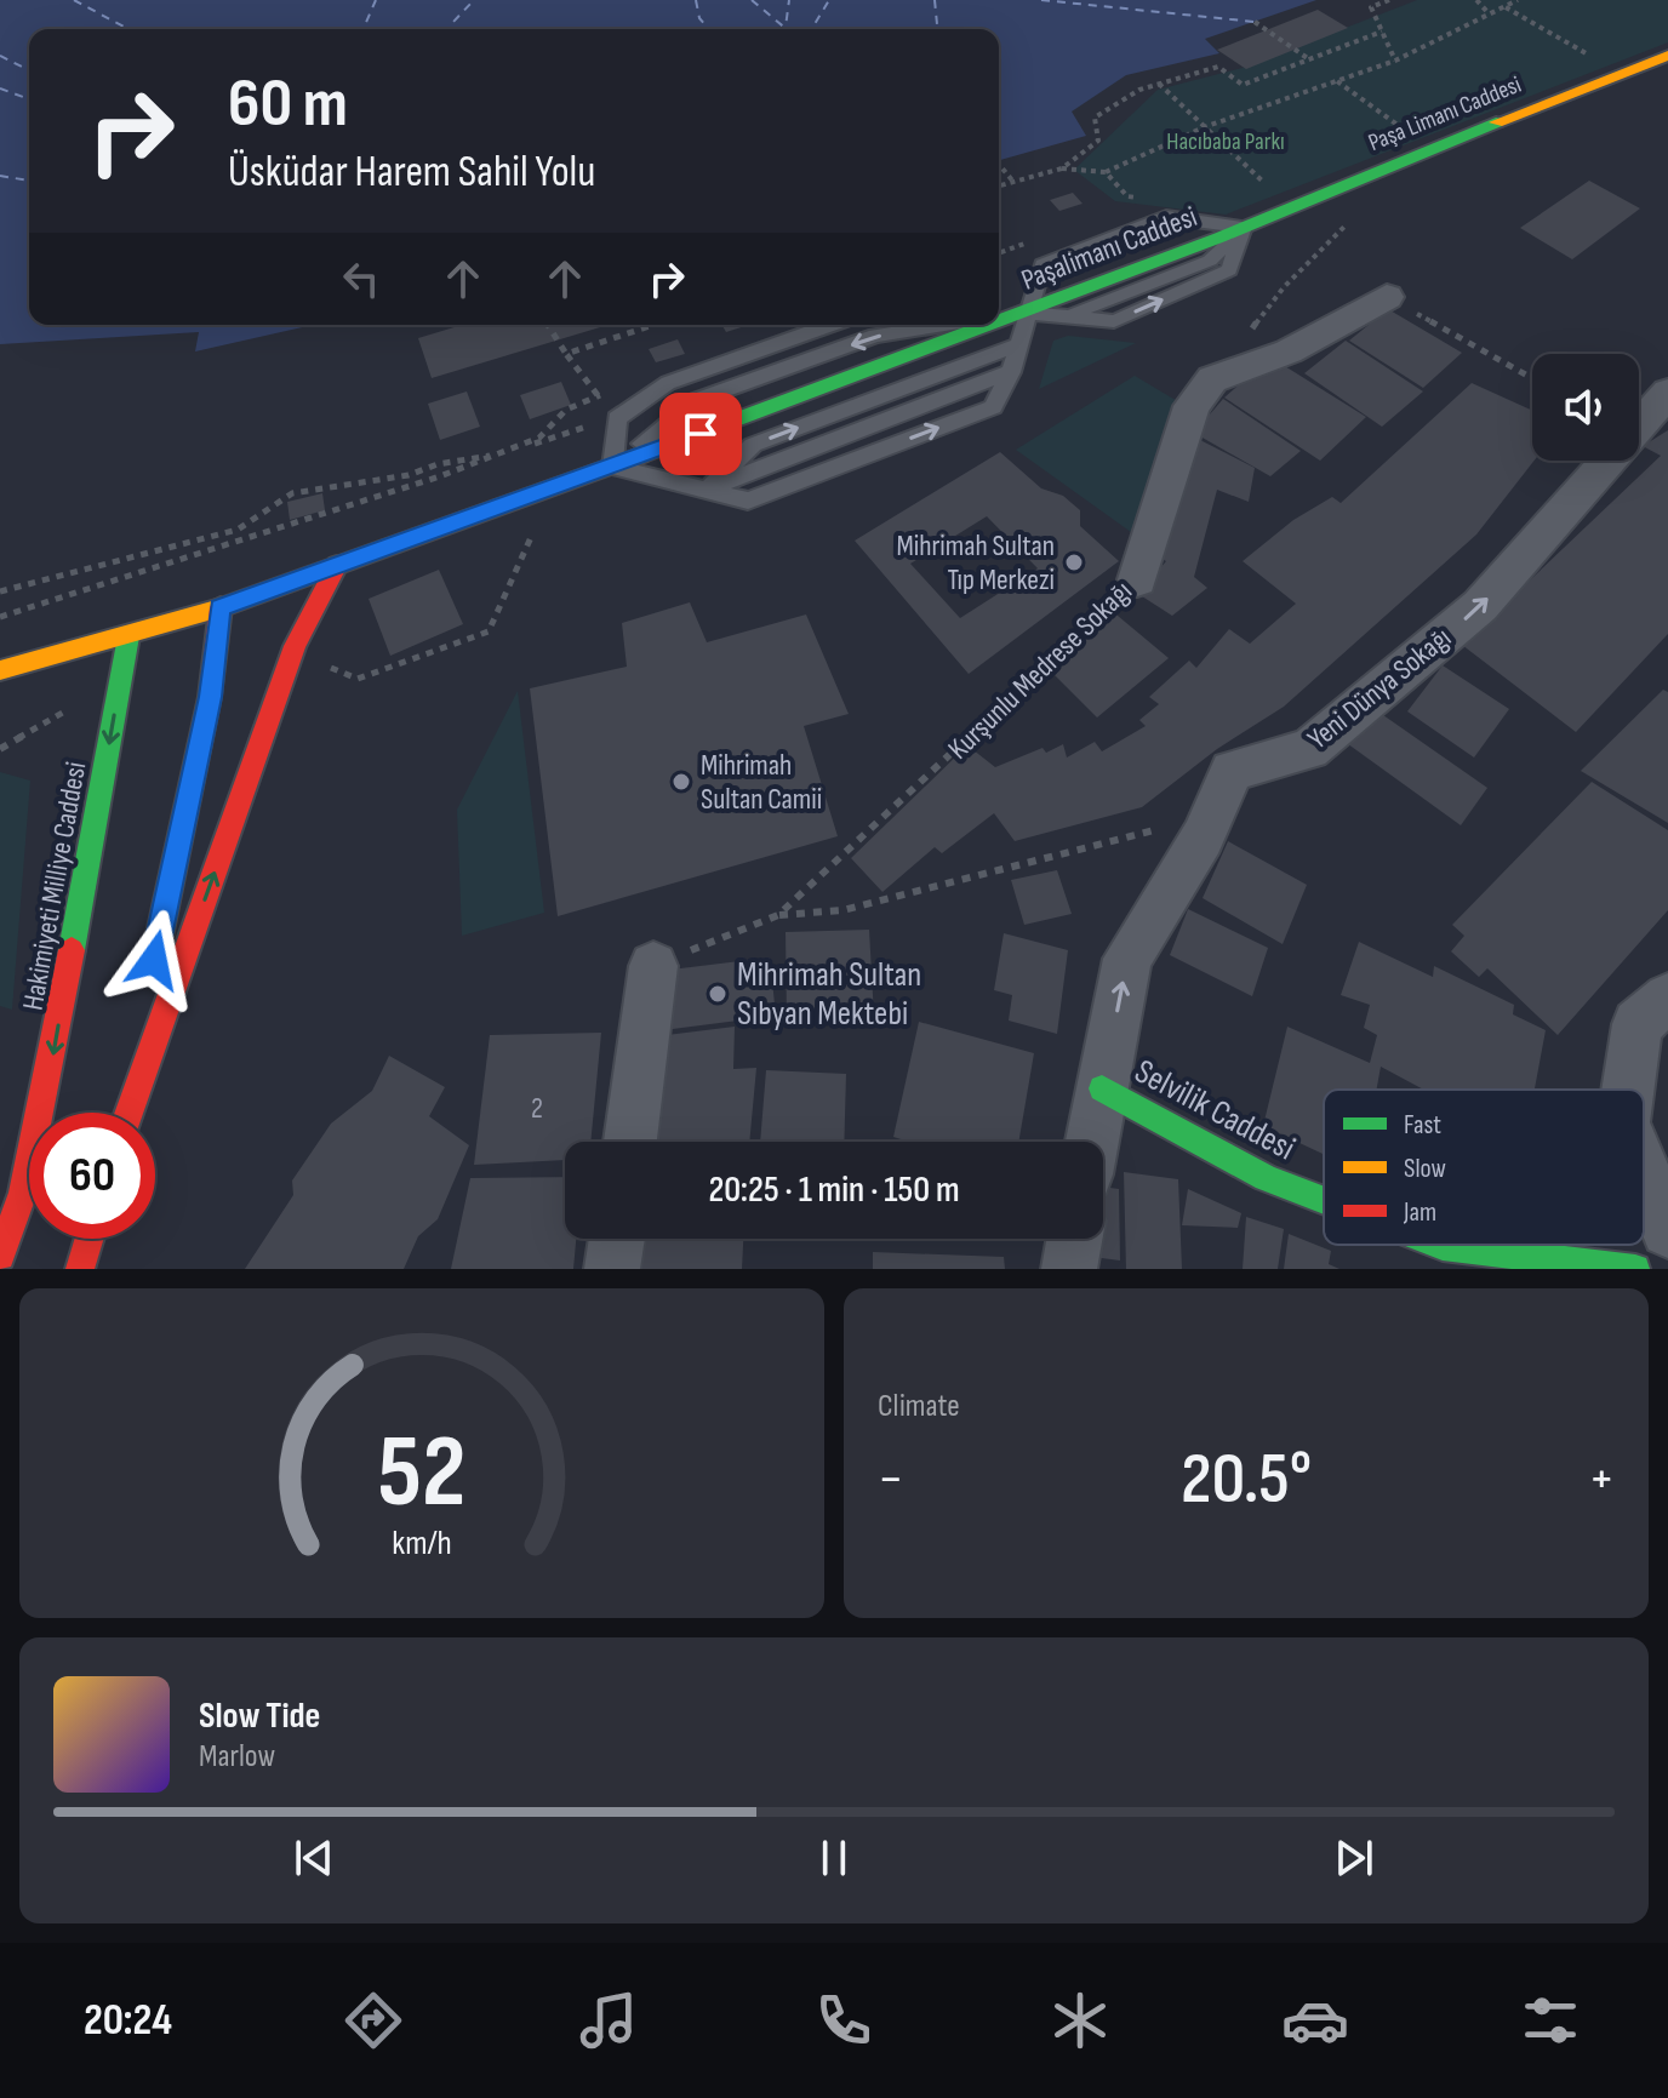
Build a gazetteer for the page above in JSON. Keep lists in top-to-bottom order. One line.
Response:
{"streets":{"main road":["Paşa Limanı Caddesi","Paşalimanı Caddesi","Hakimiyeti Milliye Caddesi","Selvilik Caddesi"],"street":["Kurşunlu Medrese Sokağı","Yeni Dünya Sokağı"]},"crossings":[["Paşa Limanı Caddesi","Paşalimanı Caddesi"],["Paşalimanı Caddesi","Hakimiyeti Milliye Caddesi"],["Yeni Dünya Sokağı","Selvilik Caddesi"]],"one_way":["Yeni Dünya Sokağı"],"parks":["Hacıbaba Parkı"],"places":["Mihrimah Sultan Tıp Merkezi","Mihrimah Sultan Camii","Mihrimah Sultan Sıbyan Mektebi"],"house_numbers":["2"],"legend":["Fast","Slow","Jam"],"page":{"turn":["60 m","Üsküdar Harem Sahil Yolu"],"limit":"60","trip":"20:25 · 1 min · 150 m","tile":"Climate","heat":["−","20.5°","+"],"song":["Slow Tide","Marlow"],"tabs":"20:24","gauge":["52","km/h"]}}
